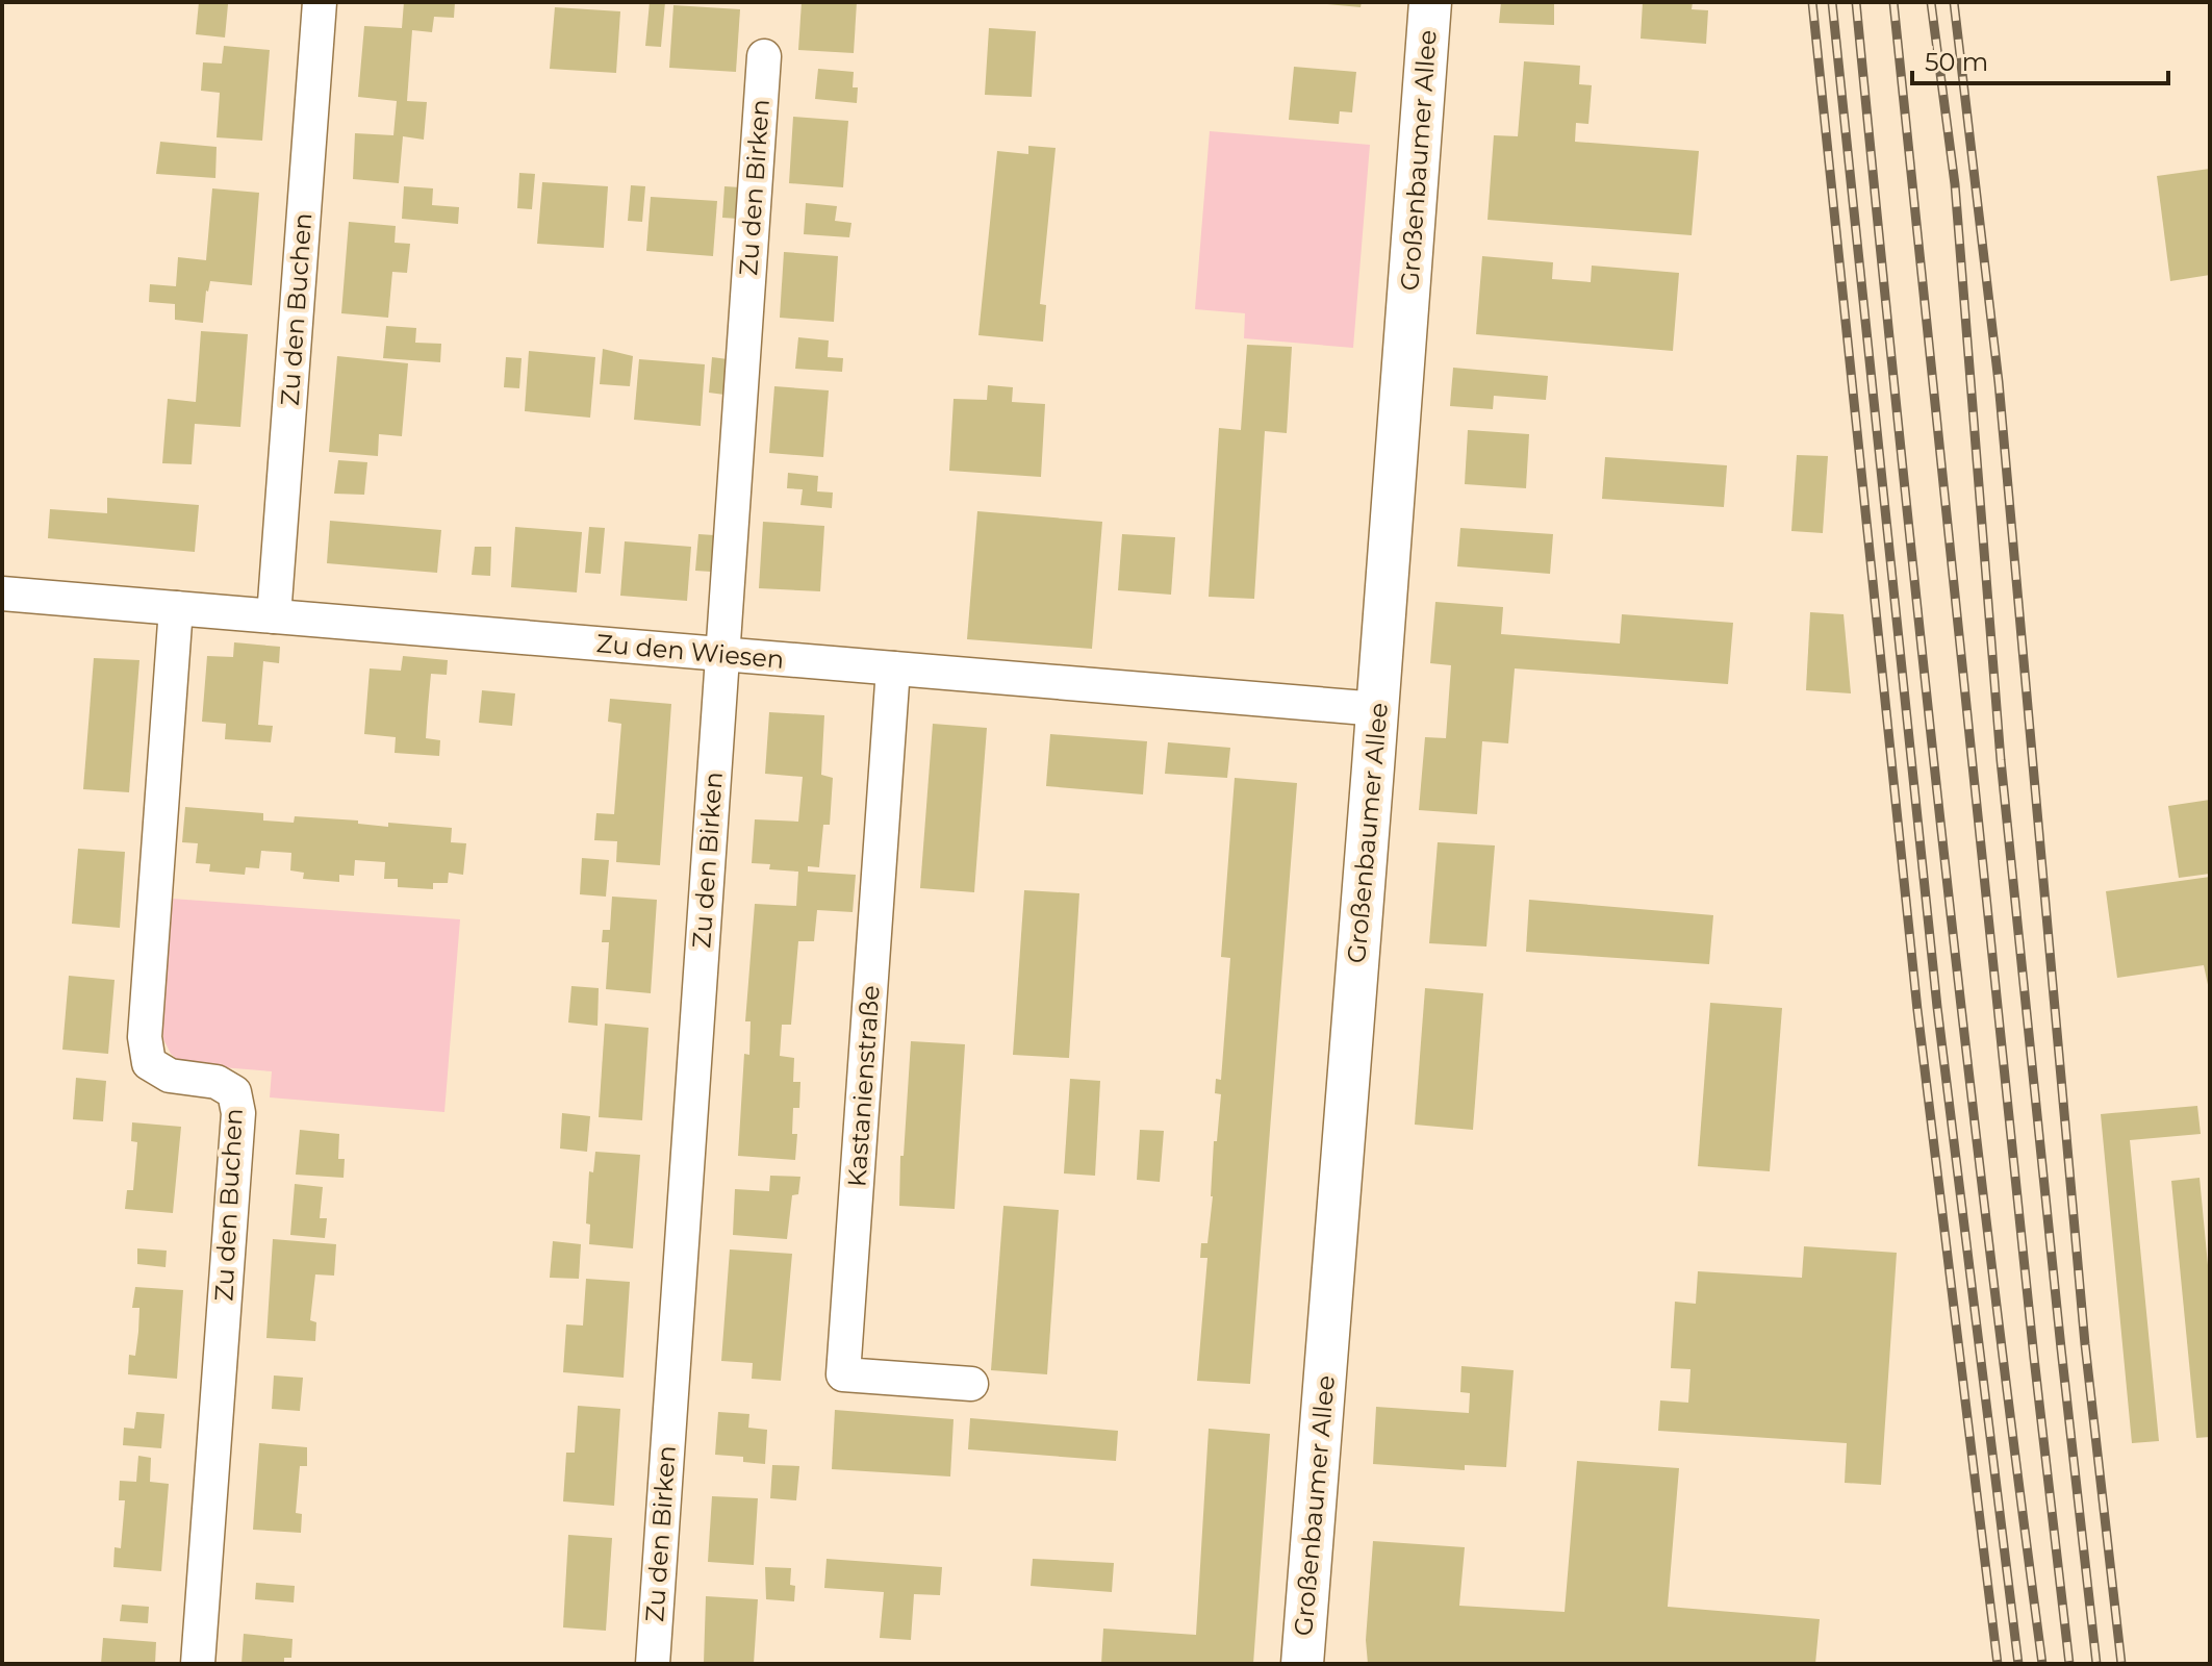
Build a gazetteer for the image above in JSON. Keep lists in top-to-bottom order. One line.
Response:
{"streets":{"main road":["Großenbaumer Allee"],"street":["Zu den Birken","Zu den Buchen","Zu den Wiesen","Kastanienstraße"]},"crossings":[["Großenbaumer Allee","Zu den Wiesen"],["Zu den Birken","Zu den Wiesen"],["Zu den Buchen","Zu den Wiesen"],["Zu den Wiesen","Kastanienstraße"]],"scale_bar":"50 m"}
